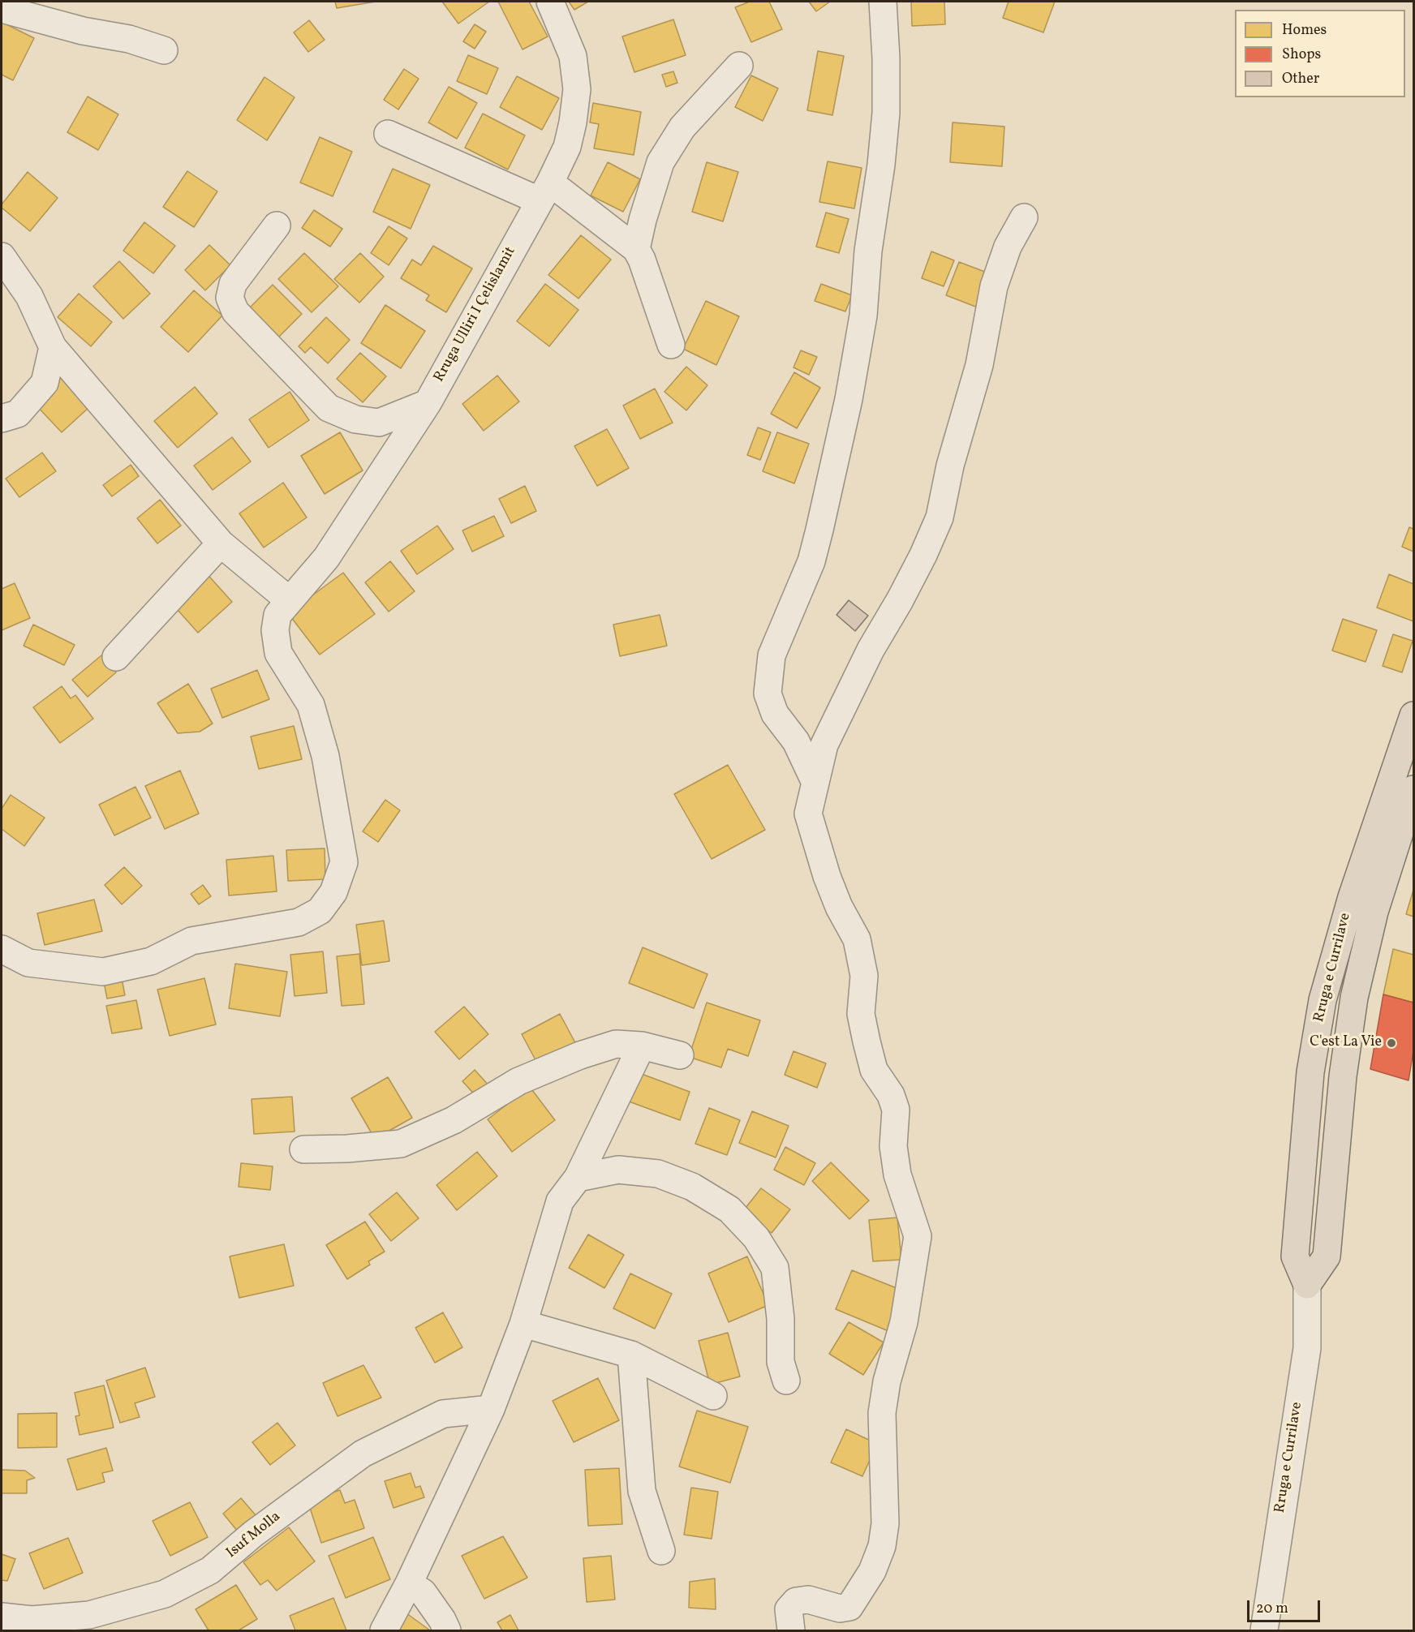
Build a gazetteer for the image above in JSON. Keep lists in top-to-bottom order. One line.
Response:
{"streets":{"main road":["Rruga e Currilave"],"street":["Rruga Ulliri I Çelislamit","Isuf Molla"]},"places":["C'est La Vie"],"legend":["Homes","Shops","Other"],"scale_bar":"20 m"}
